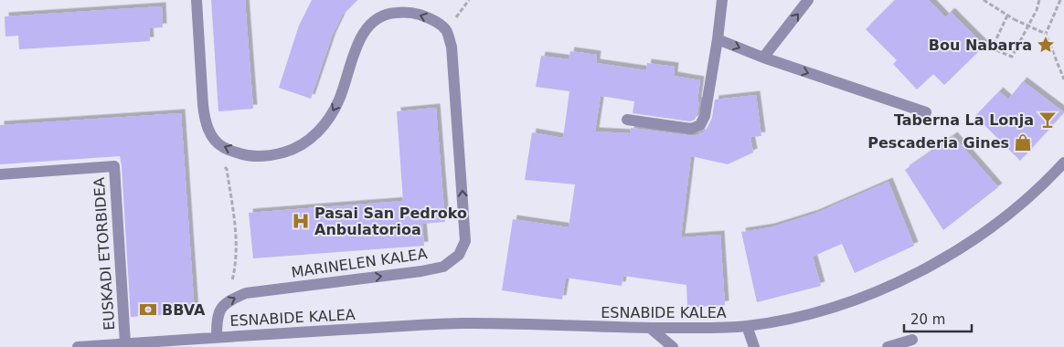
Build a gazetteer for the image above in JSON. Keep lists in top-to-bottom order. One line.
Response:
{"streets":{"street":["EUSKADI ETORBIDEA","MARINELEN KALEA","ESNABIDE KALEA"]},"crossings":[["EUSKADI ETORBIDEA","ESNABIDE KALEA"]],"places":{"place":["Bou Nabarra"],"bar":["Taberna La Lonja"],"shop":["Pescaderia Gines"],"hospital":["Pasai San Pedroko Anbulatorioa"],"bank":["BBVA"]},"scale_bar":"20 m"}
